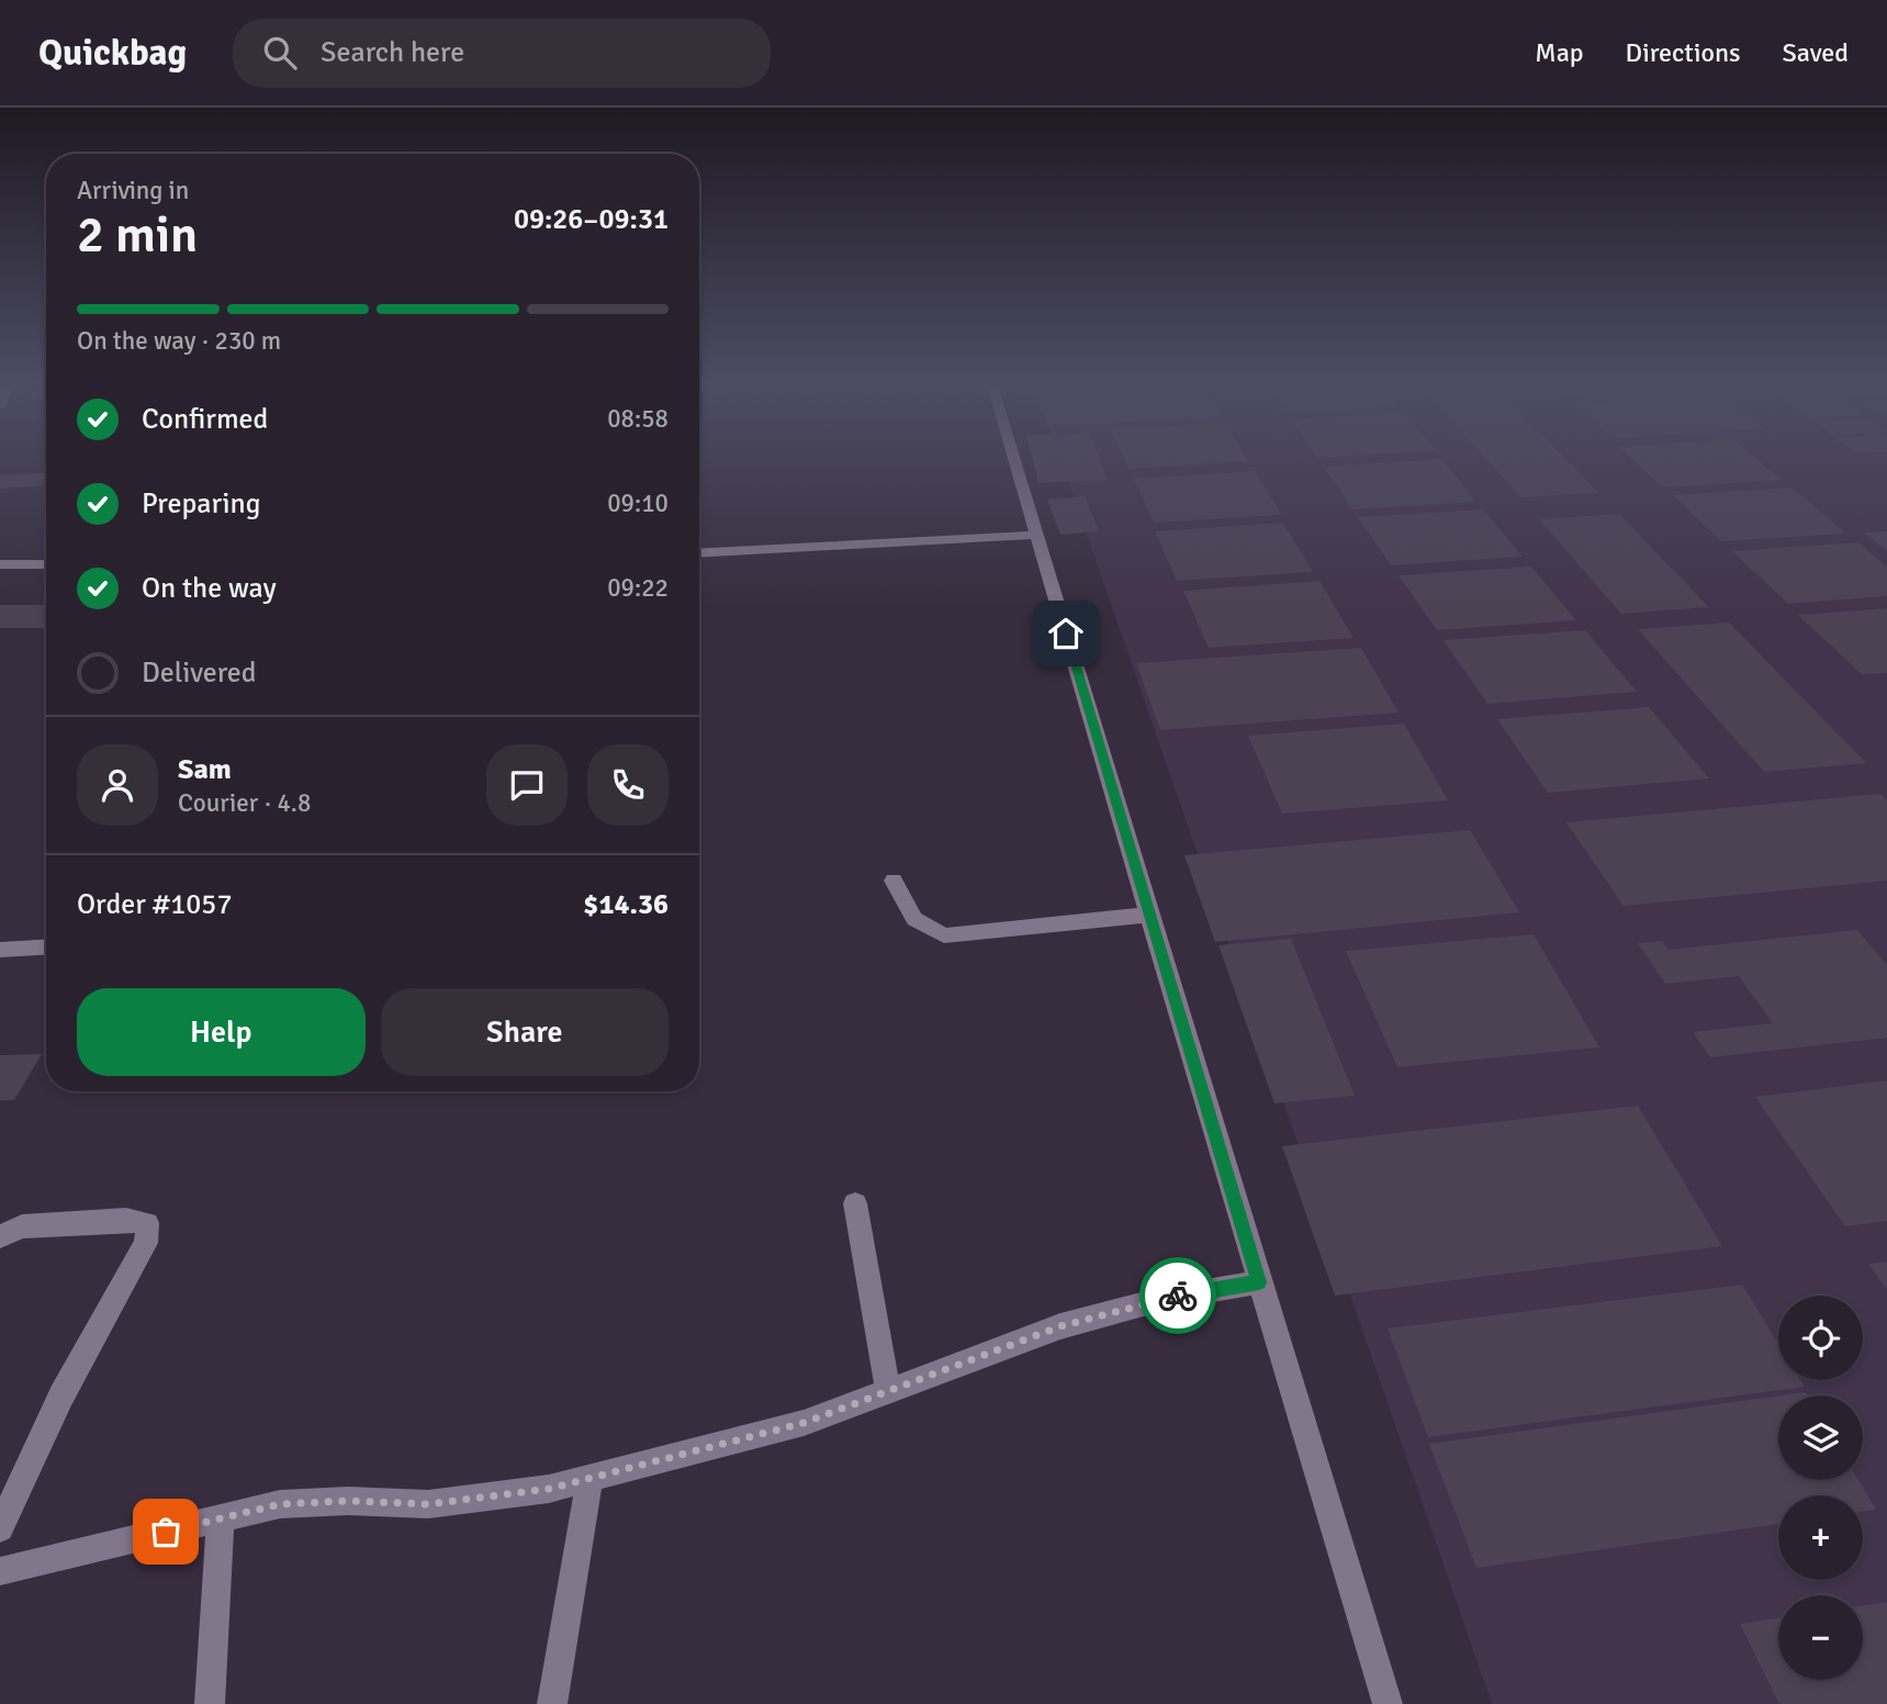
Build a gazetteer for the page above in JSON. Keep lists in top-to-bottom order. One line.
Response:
{"page":{"header":"Quickbag","search":"Search here","nav":["Map","Directions","Saved"],"heading":["2 min","Arriving in","09:26–09:31"],"panel":["Sam","Courier · 4.8","Order #1057","$14.36"],"bar":"On the way · 230 m","list":[["Confirmed","08:58"],["Preparing","09:10"],["On the way","09:22"],"Delivered"],"buttons":["Help","Share"],"map_buttons":["+","−"]}}
